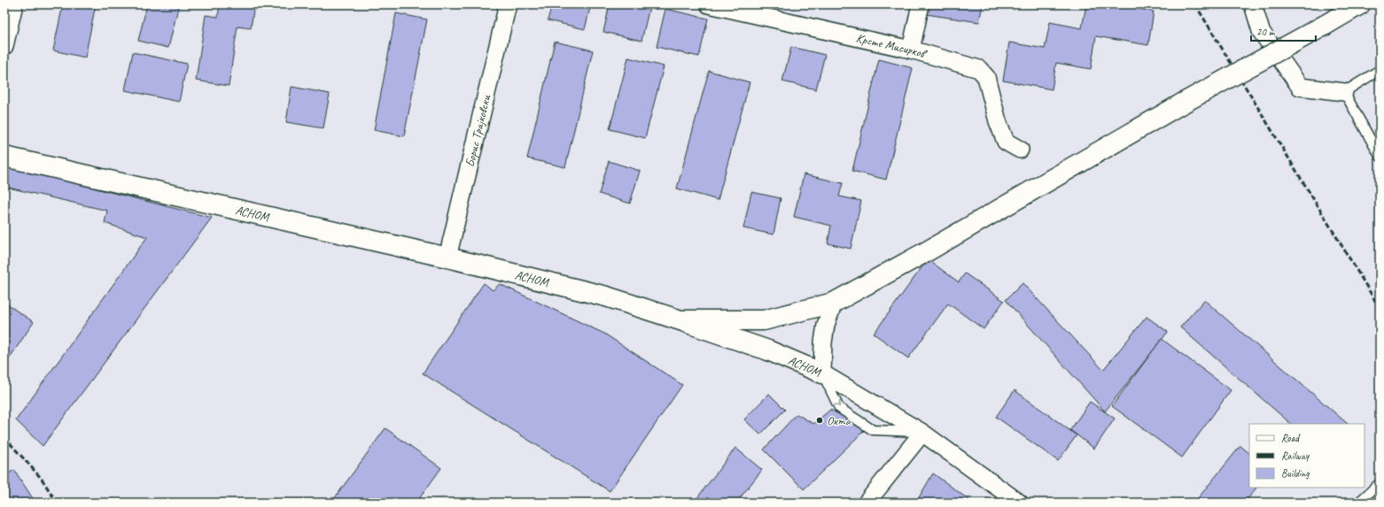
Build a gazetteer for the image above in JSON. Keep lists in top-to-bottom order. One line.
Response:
{"streets":{"main road":["АСНОМ"],"street":["Крсте Мисирков","Борис Трајковски"]},"crossings":[["Борис Трајковски","АСНОМ"]],"places":["Окта"],"legend":["Road","Railway","Building"],"scale_bar":"20 m"}
